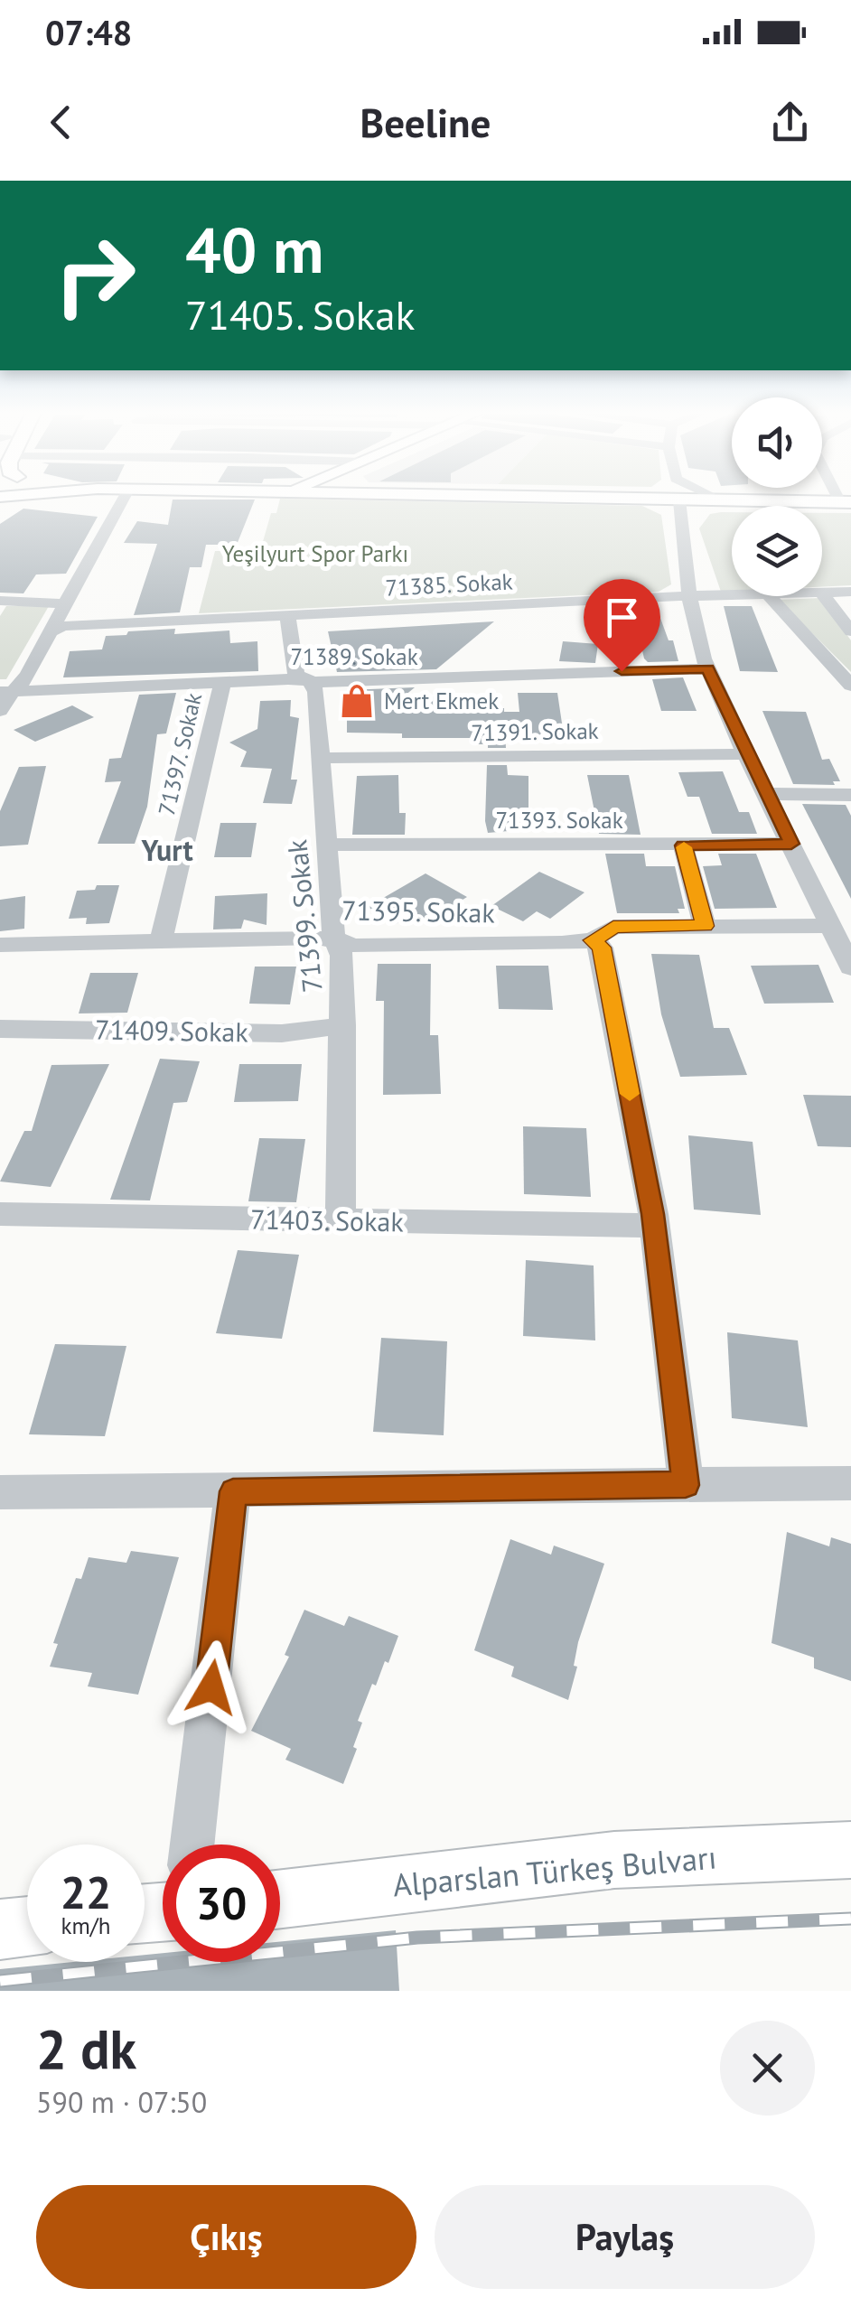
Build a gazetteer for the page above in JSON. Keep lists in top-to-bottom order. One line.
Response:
{"streets":{"main road":["Alparslan Türkeş Bulvarı"],"street":["71385. Sokak","71389. Sokak","71391. Sokak","71397. Sokak","71393. Sokak","71395. Sokak","71399. Sokak","71409. Sokak","71403. Sokak"]},"crossings":[["71385. Sokak","71399. Sokak"],["71389. Sokak","71397. Sokak"],["71389. Sokak","71399. Sokak"],["71391. Sokak","71399. Sokak"],["71397. Sokak","71395. Sokak"],["71393. Sokak","71399. Sokak"],["71395. Sokak","71399. Sokak"],["71399. Sokak","71409. Sokak"],["71399. Sokak","71403. Sokak"]],"districts":["Yurt"],"parks":["Yeşilyurt Spor Parkı"],"places":{"shop":["Mert Ekmek"]},"page":{"status":"07:48","header":"Beeline","turn":["40 m","71405. Sokak"],"speed":"22 km/h","limit":"30","heading":["2 dk","590 m · 07:50"],"buttons":["Çıkış","Paylaş"]}}
